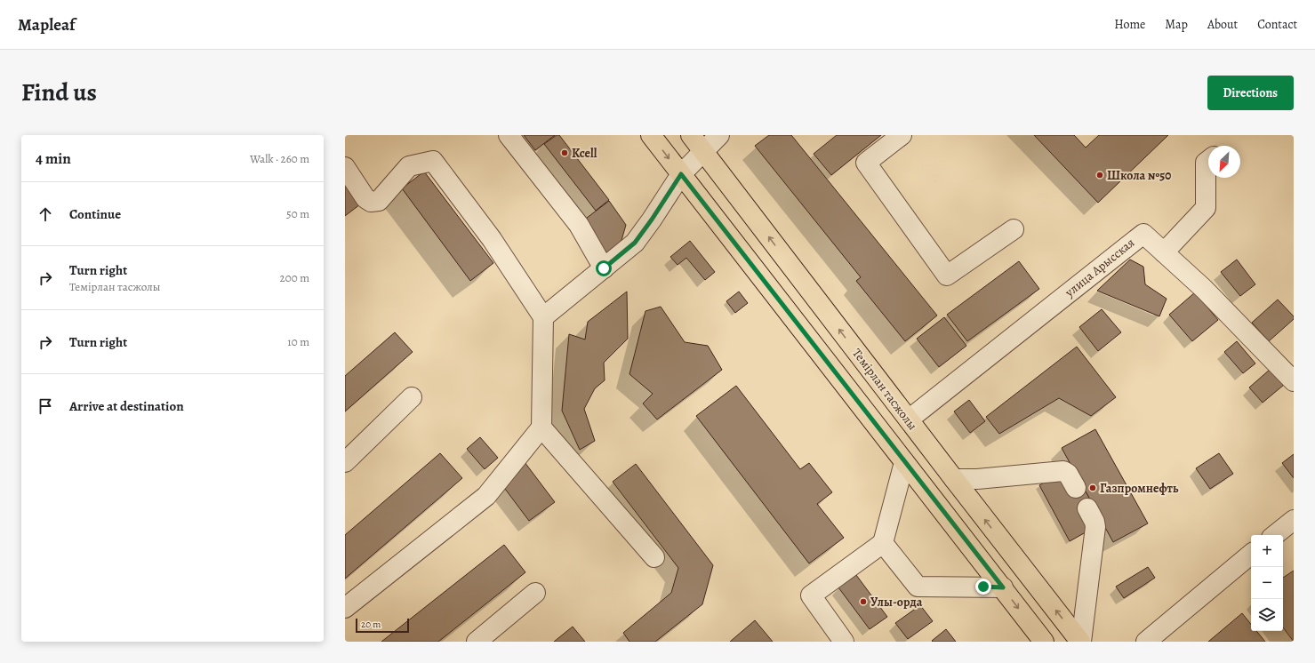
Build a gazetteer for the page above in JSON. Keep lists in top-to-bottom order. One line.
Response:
{"streets":{"main road":["Темірлан тасжолы"],"street":["улица Арысская"]},"crossings":[["улица Арысская","Темірлан тасжолы"]],"places":["Kcell","Школа №50","Газпромнефть","Улы-орда"],"scale_bar":"20 m","north":"bottom left","page":{"header":"Mapleaf","nav":["Home","Map","About","Contact"],"title":"Find us","buttons":"Directions","heading":["4 min","Walk · 260 m"],"list":[["Continue","50 m"],["Turn right","Темірлан тасжолы","200 m"],["Turn right","10 m"],"Arrive at destination"],"map_buttons":["+","−"],"scale":"20 m"}}
